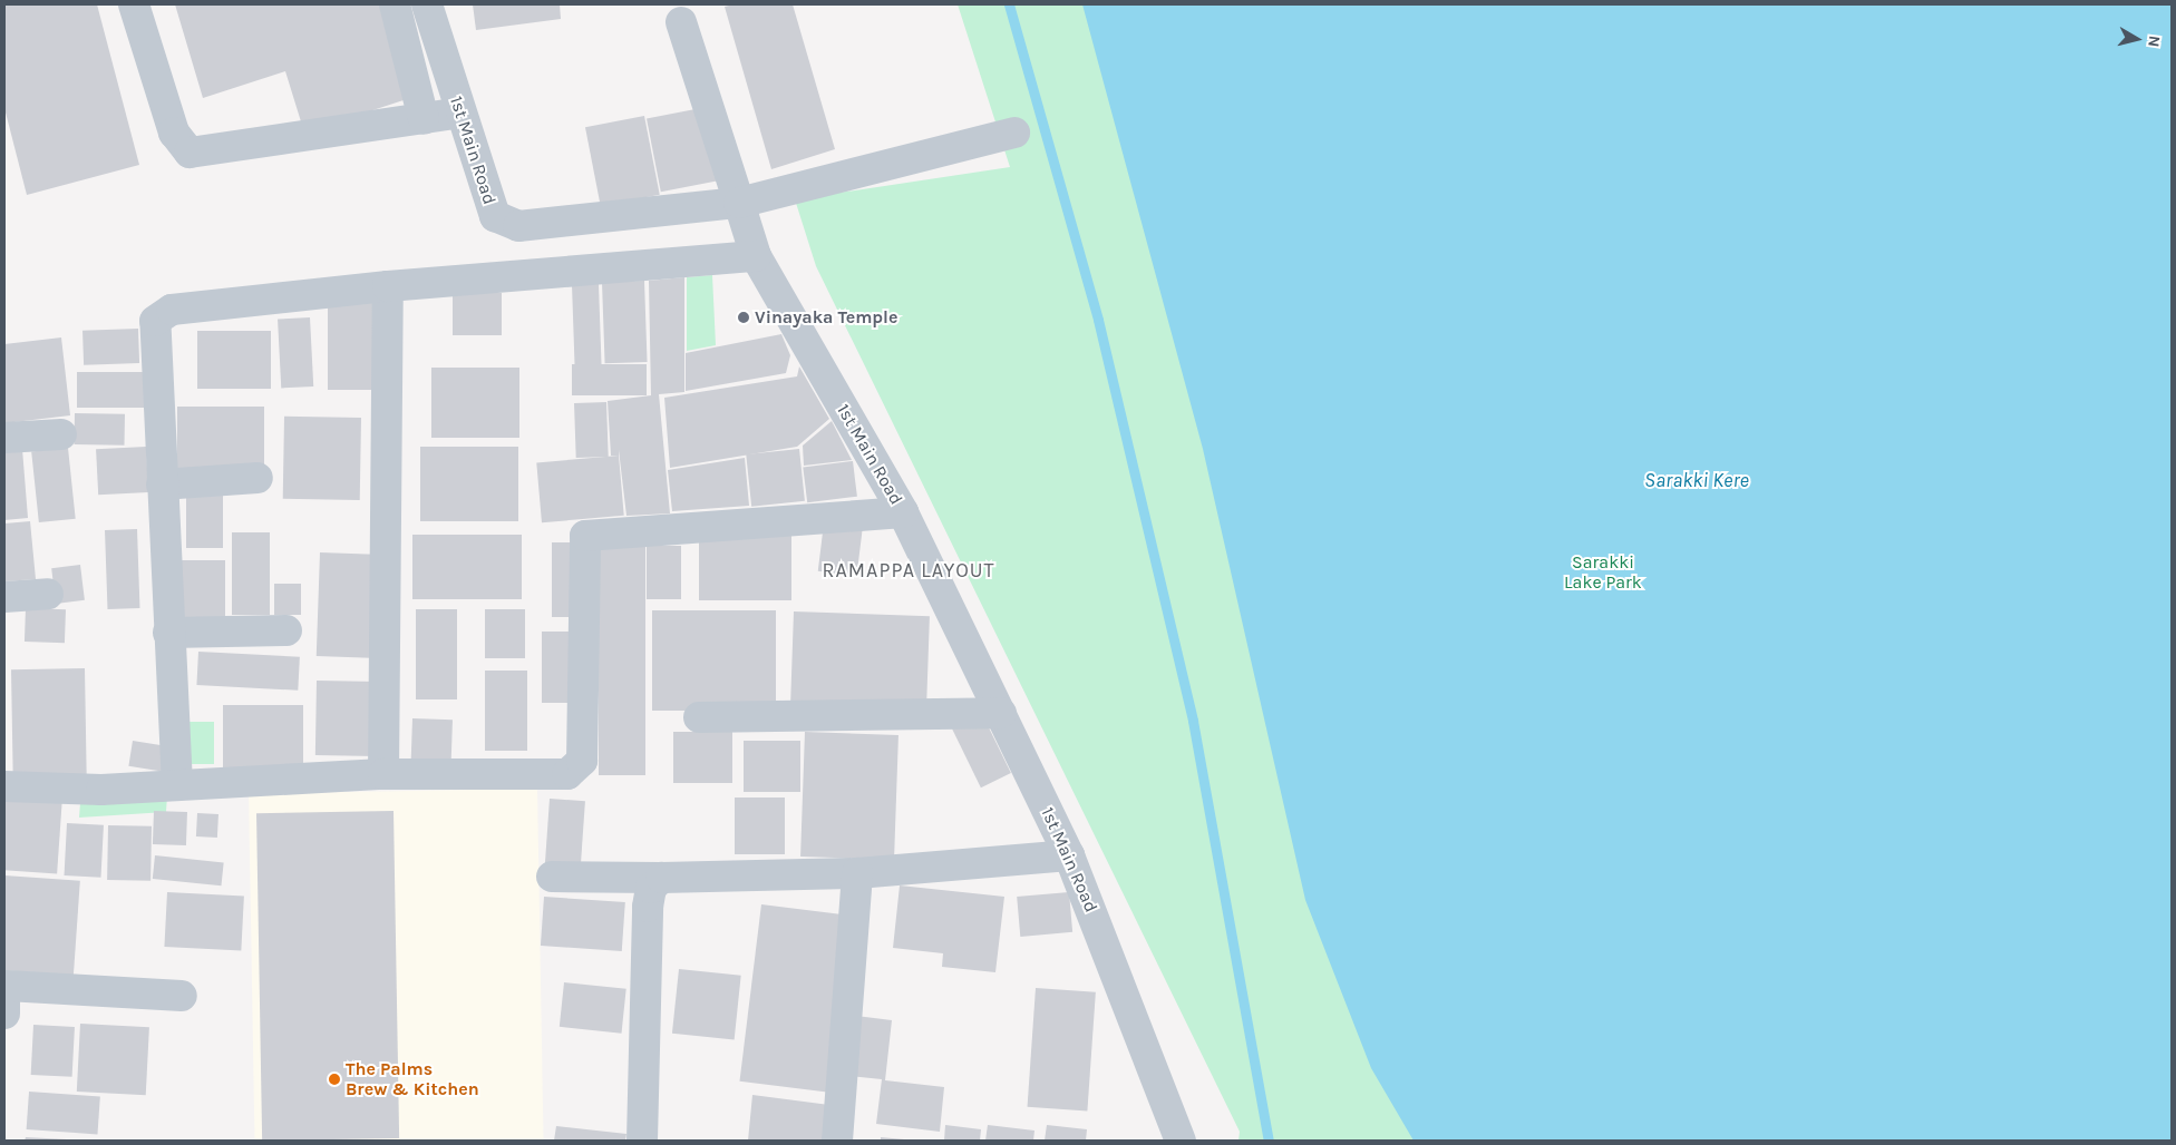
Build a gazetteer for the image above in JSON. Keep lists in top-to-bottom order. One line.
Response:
{"streets":{"street":["1st Main Road"]},"districts":["RAMAPPA LAYOUT"],"water":["Sarakki Kere"],"parks":["Sarakki Lake Park"],"places":["Vinayaka Temple","The Palms Brew & Kitchen"],"north":"right"}
